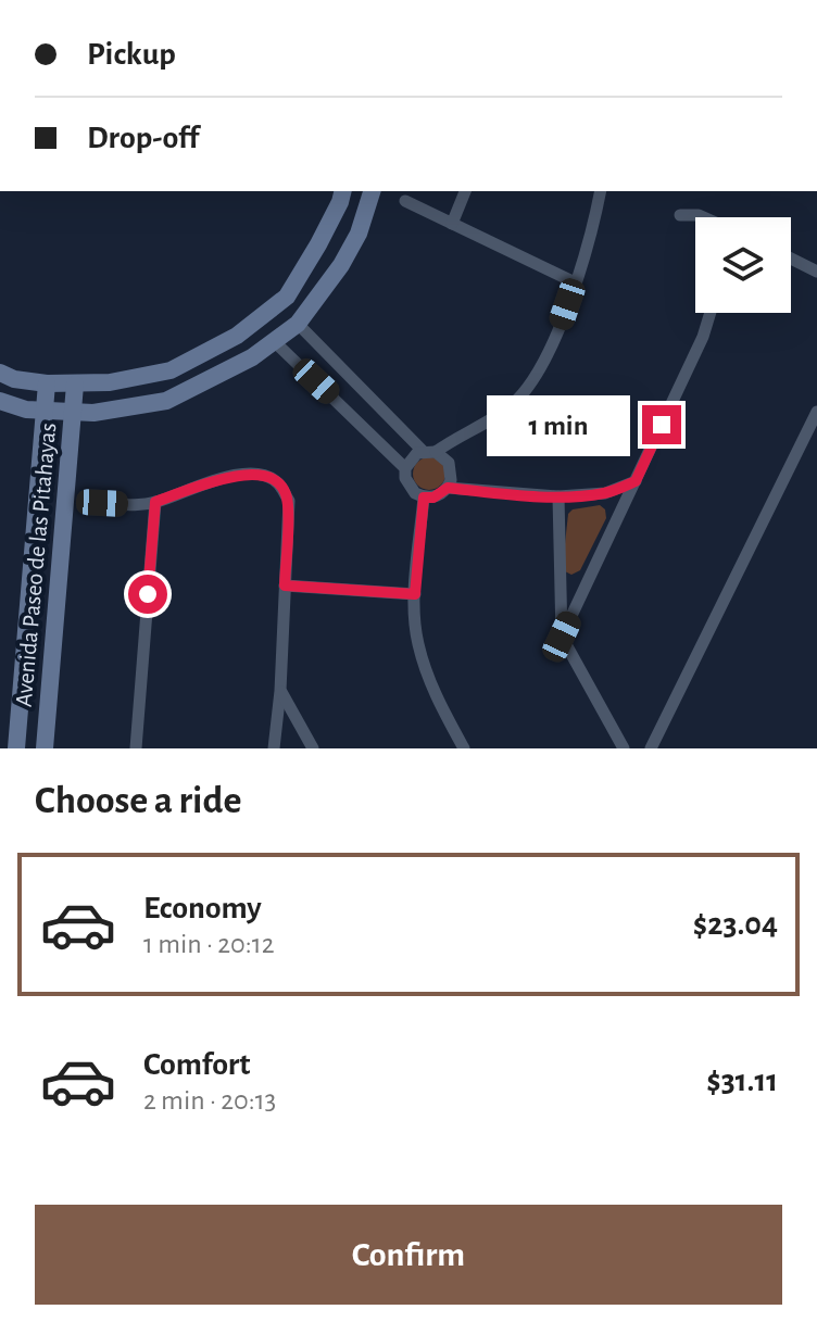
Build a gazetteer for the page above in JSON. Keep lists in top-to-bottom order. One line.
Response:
{"streets":{"street":["Avenida Paseo de las Pitahayas"]},"page":{"banner":["Pickup","Drop-off"],"bubble":"1 min","heading":"Choose a ride","list":[{"name":"Economy","note":"1 min · 20:12","value":"$23.04"},{"name":"Comfort","note":"2 min · 20:13","value":"$31.11"}],"buttons":"Confirm"}}
